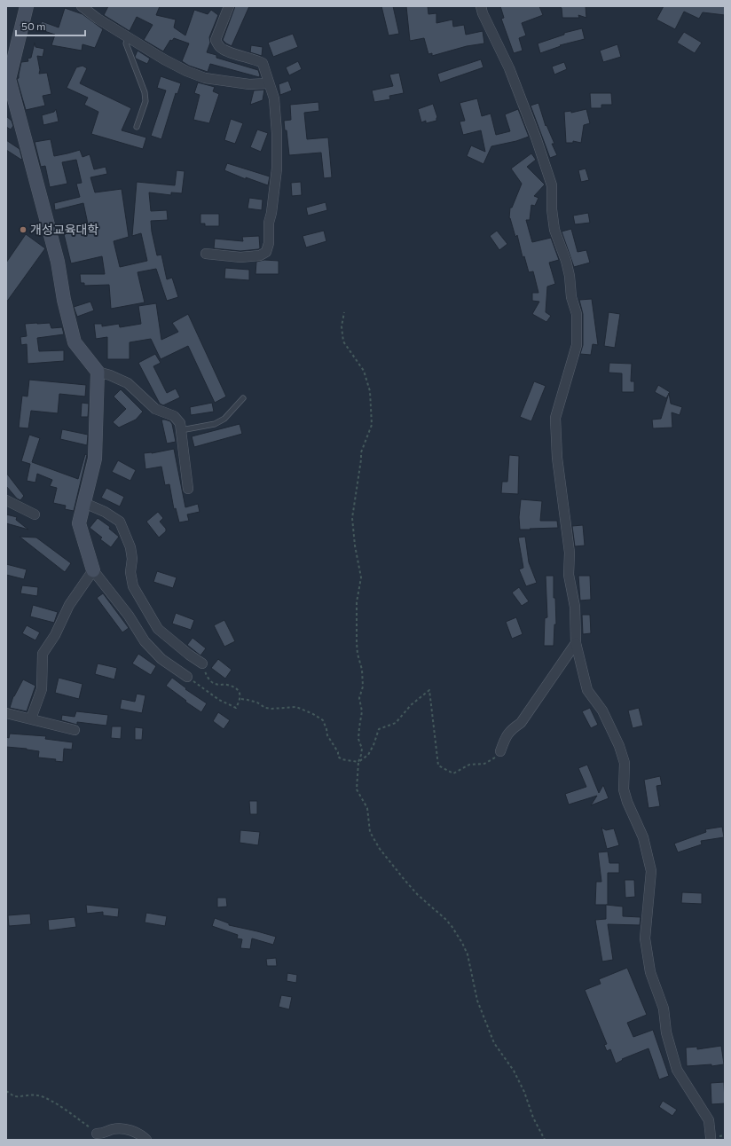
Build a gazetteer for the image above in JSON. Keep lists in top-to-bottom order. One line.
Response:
{"places":["개성교육대학"],"scale_bar":"50 m"}
